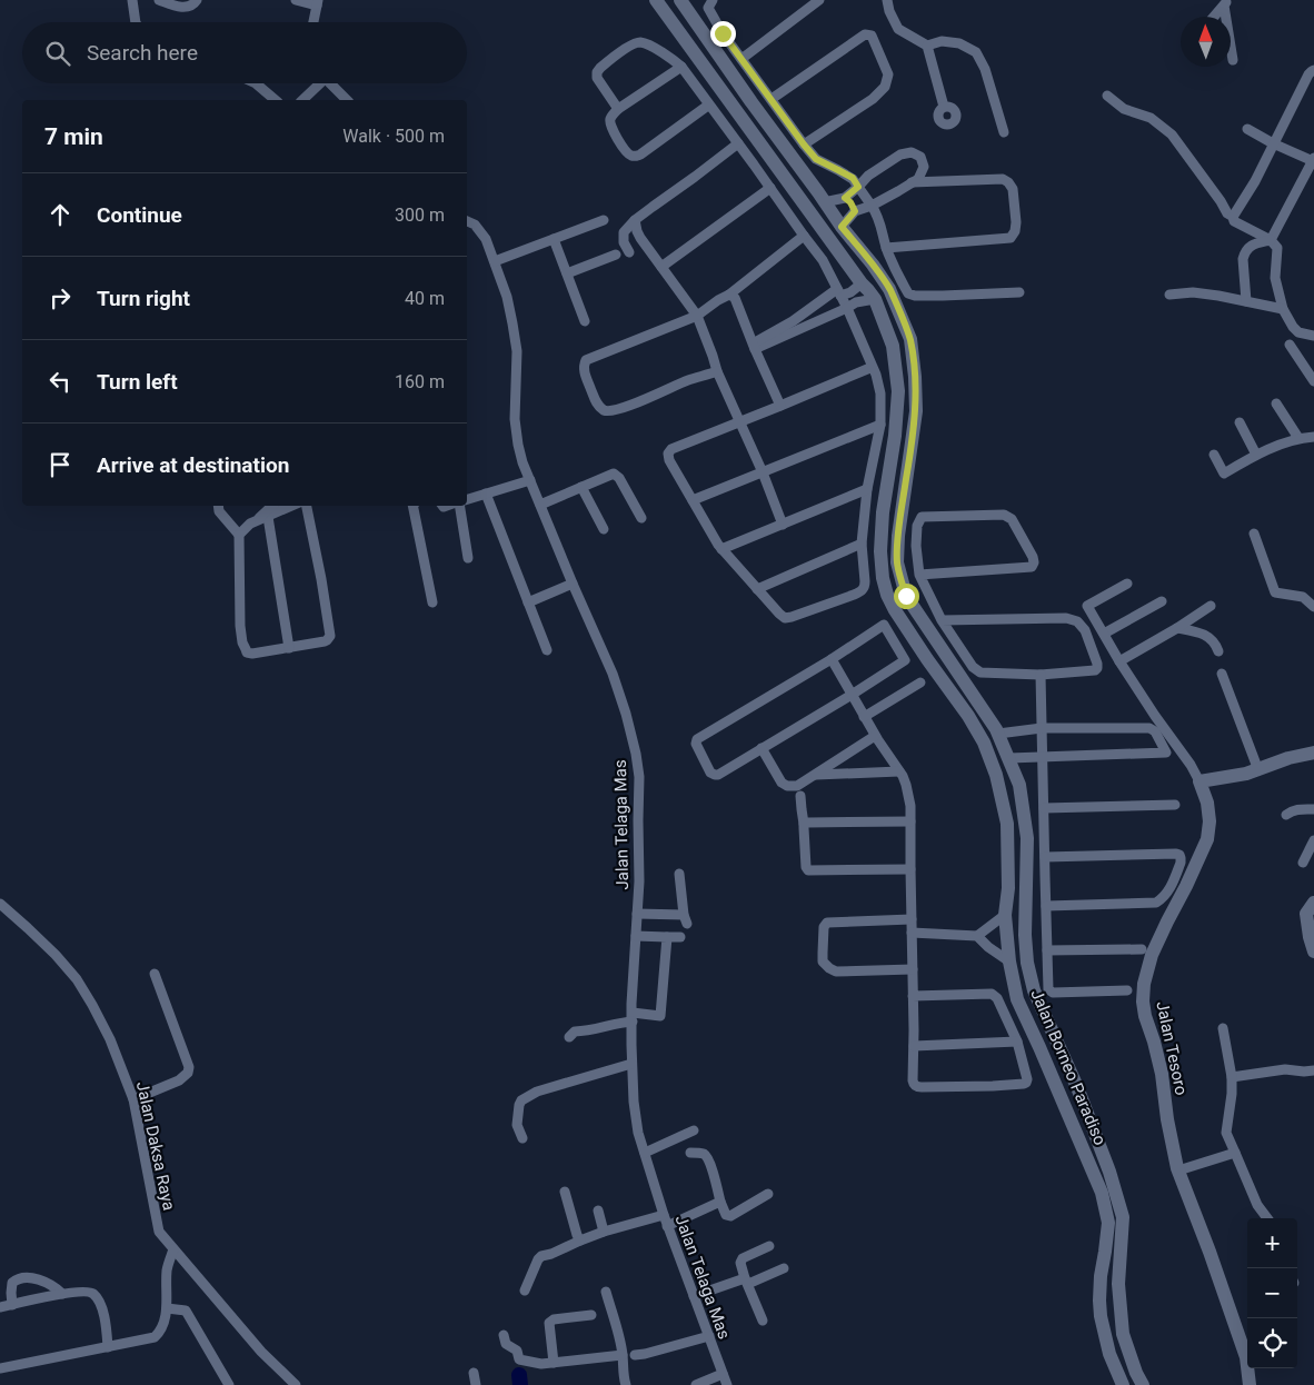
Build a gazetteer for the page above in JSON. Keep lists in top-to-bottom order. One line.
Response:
{"streets":{"street":["Jalan Telaga Mas","Jalan Tesoro","Jalan Borneo Paradiso","Jalan Daksa Raya"]},"north":"top","page":{"search":"Search here","heading":["7 min","Walk · 500 m"],"list":[["Continue","300 m"],["Turn right","40 m"],["Turn left","160 m"],"Arrive at destination"],"map_buttons":["+","−"]}}
